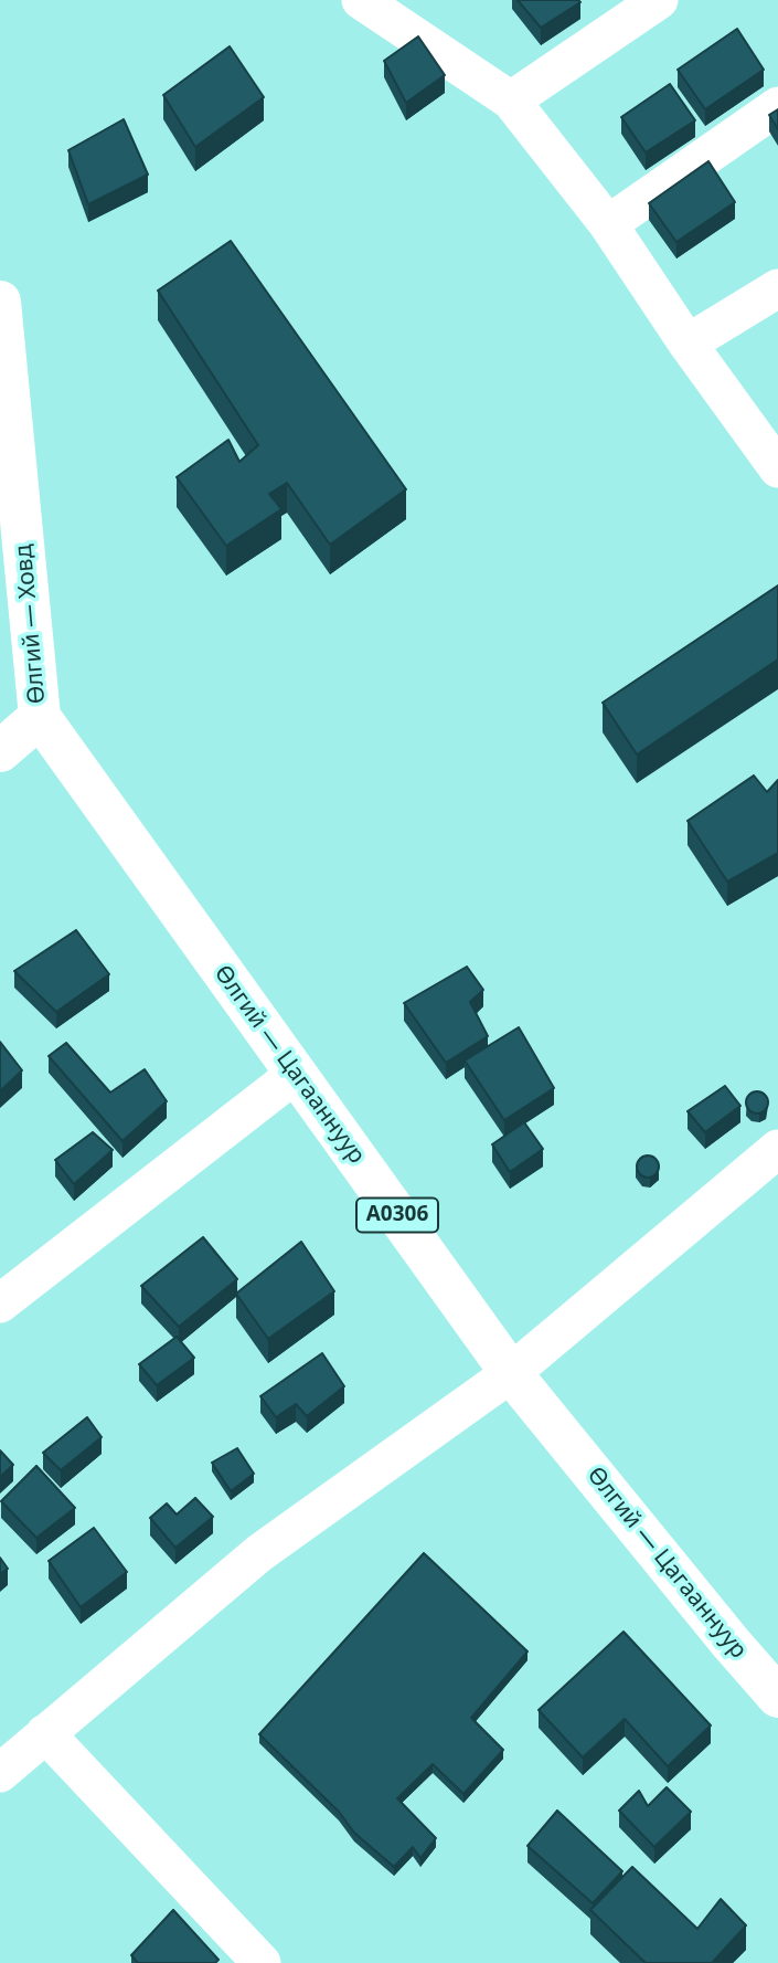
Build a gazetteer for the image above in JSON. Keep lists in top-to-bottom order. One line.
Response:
{"streets":{"main road":["Өлгий — Ховд","Өлгий — Цагааннуур","A0306"]},"crossings":[["Өлгий — Ховд","Өлгий — Цагааннуур"]]}
